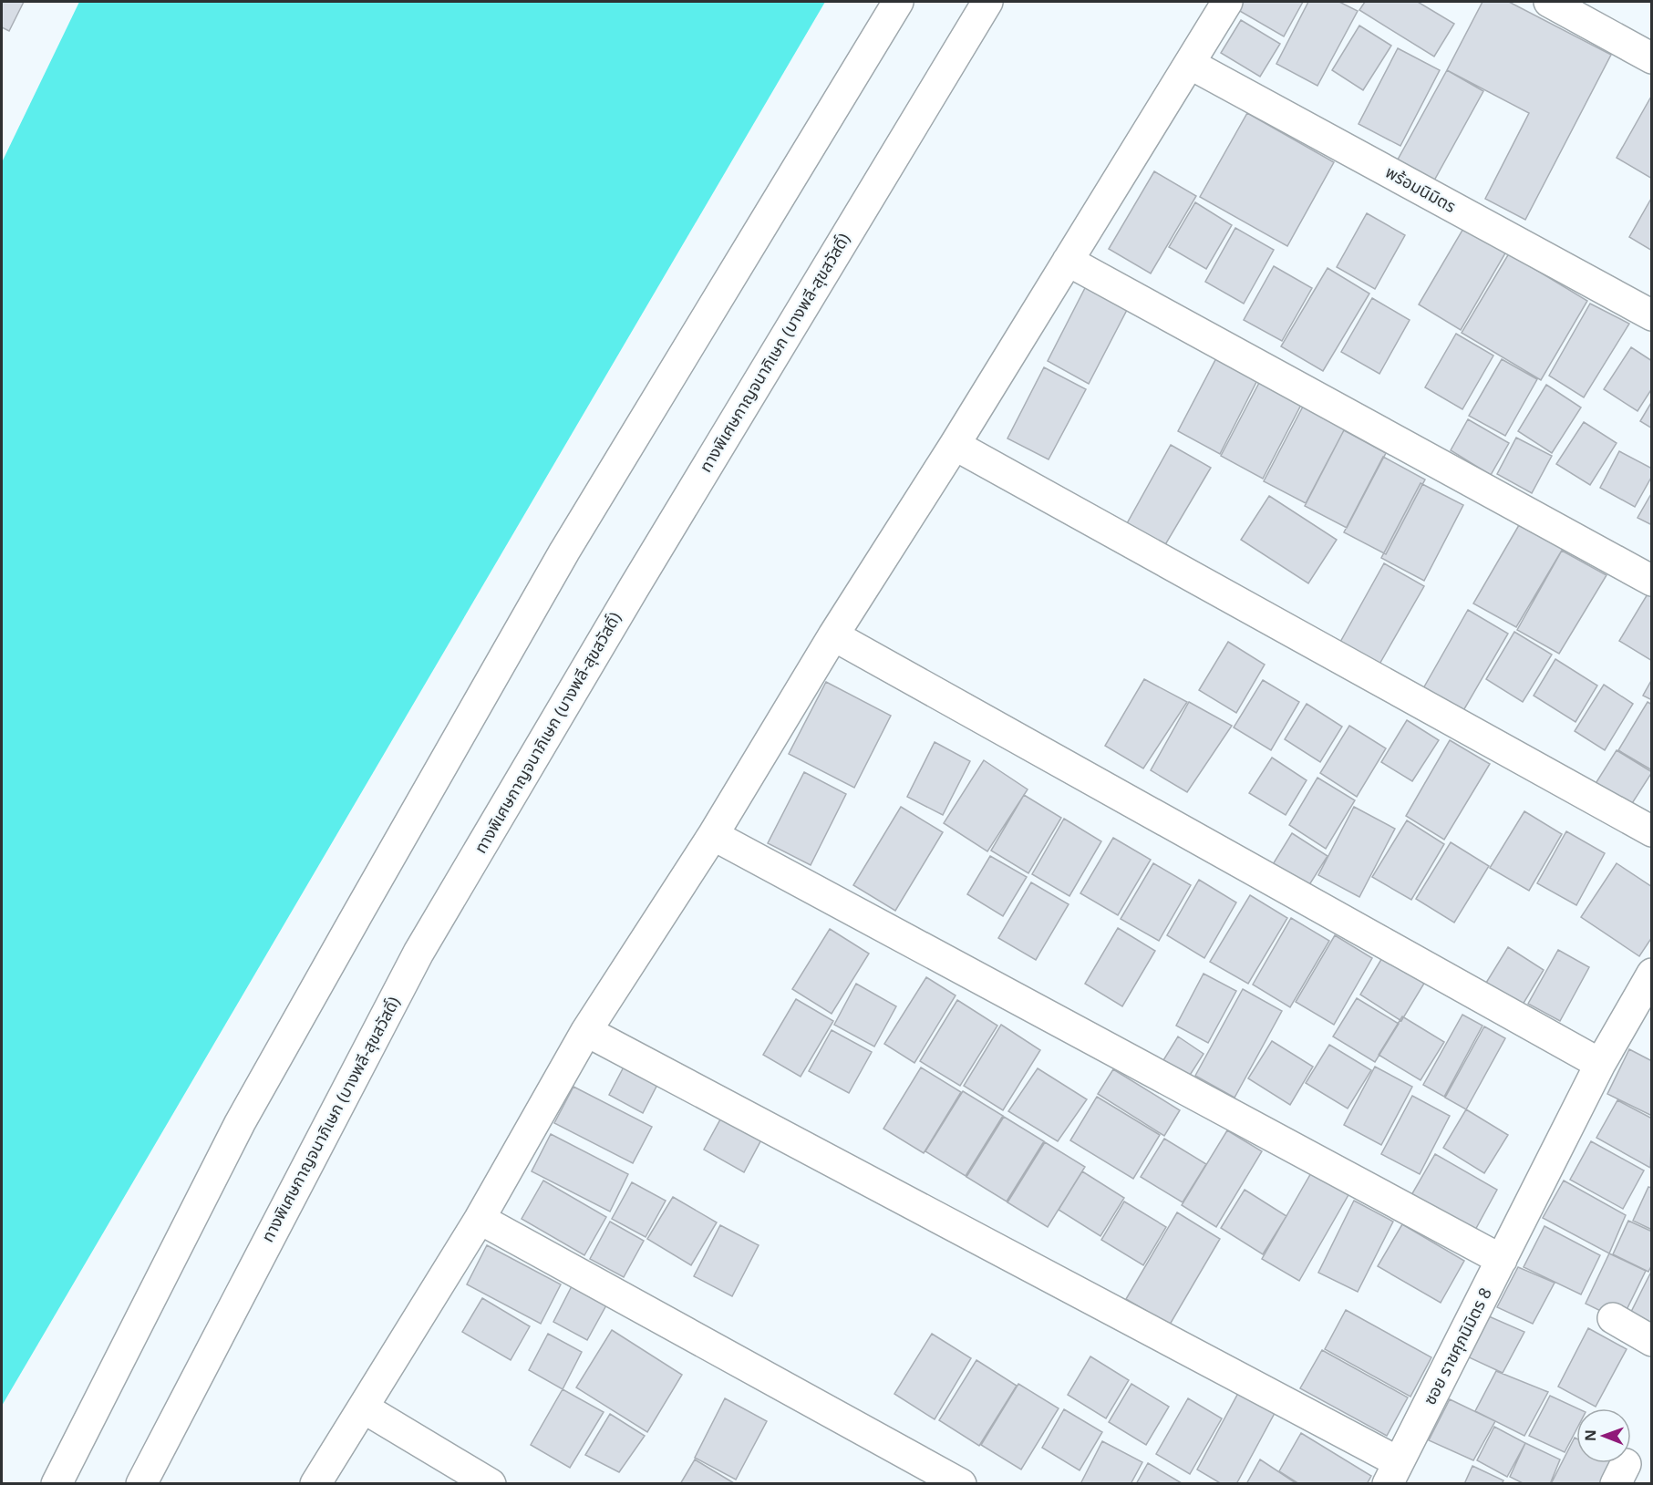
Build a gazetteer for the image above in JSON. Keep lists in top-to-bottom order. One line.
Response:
{"streets":{"main road":["พร้อมนิมิตร","ทางพิเศษกาญจนาภิเษก (บางพลี-สุขสวัสดิ์)","ซอย ราชศุภนิมิตร 8"]},"north":"left"}
